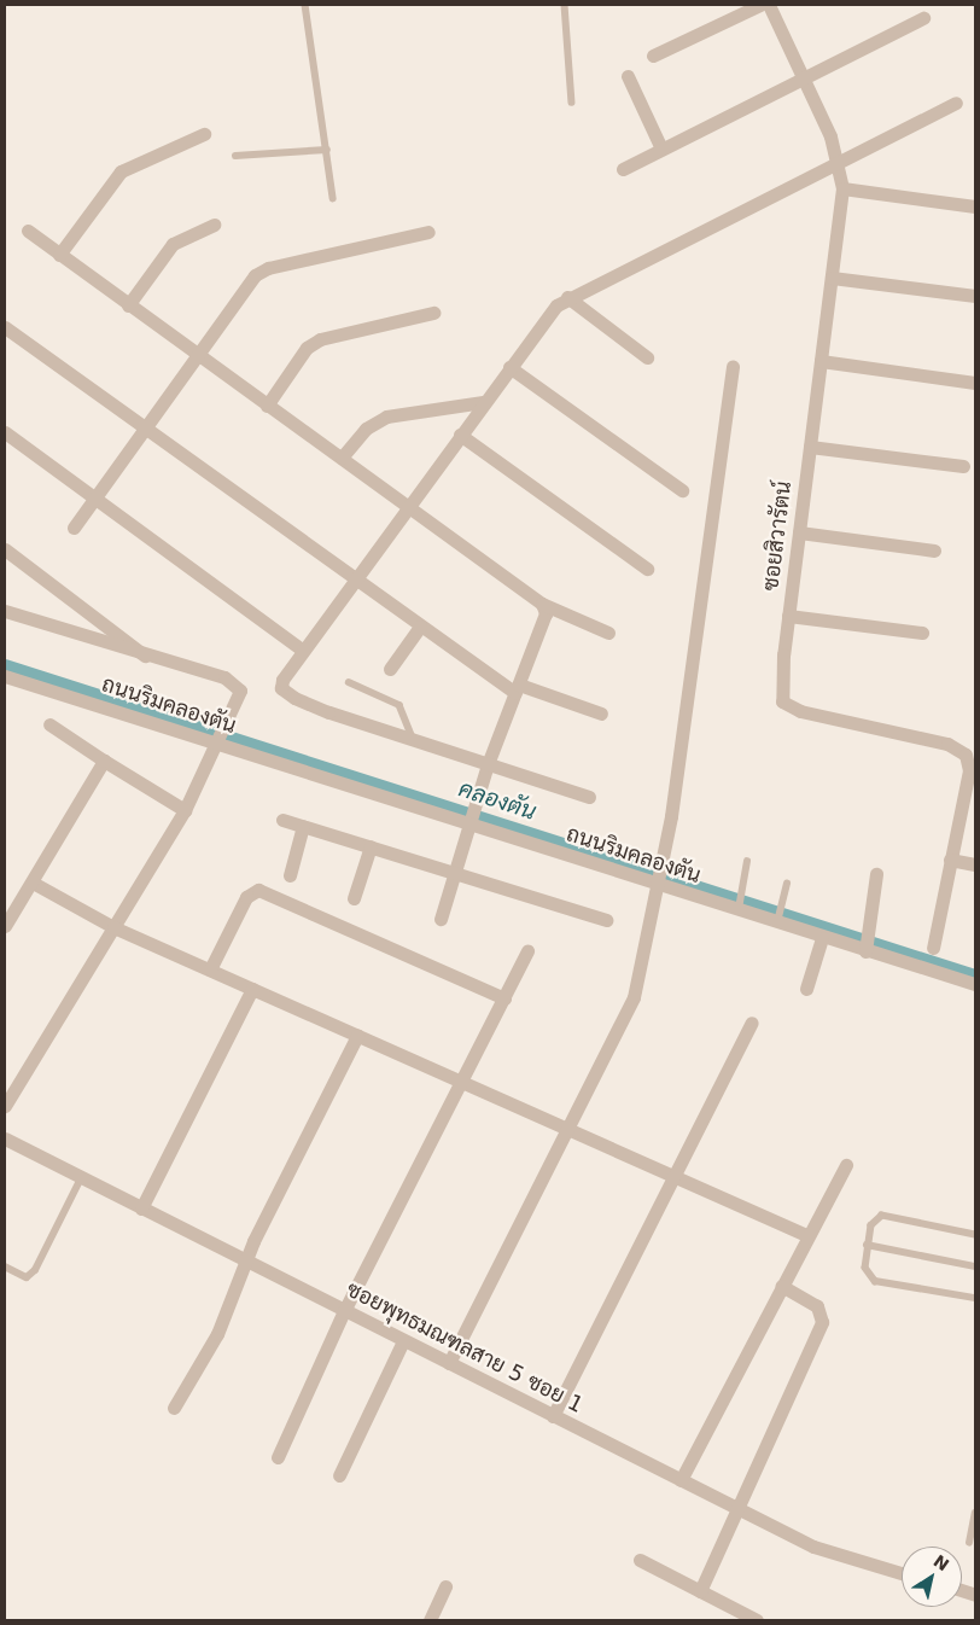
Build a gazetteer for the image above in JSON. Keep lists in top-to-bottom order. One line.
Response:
{"streets":{"street":["ซอยสิวารัตน์","ถนนริมคลองตัน","ซอยพุทธมณฑลสาย 5 ซอย 1"]},"water":["คลองตัน"],"north":"top right"}
